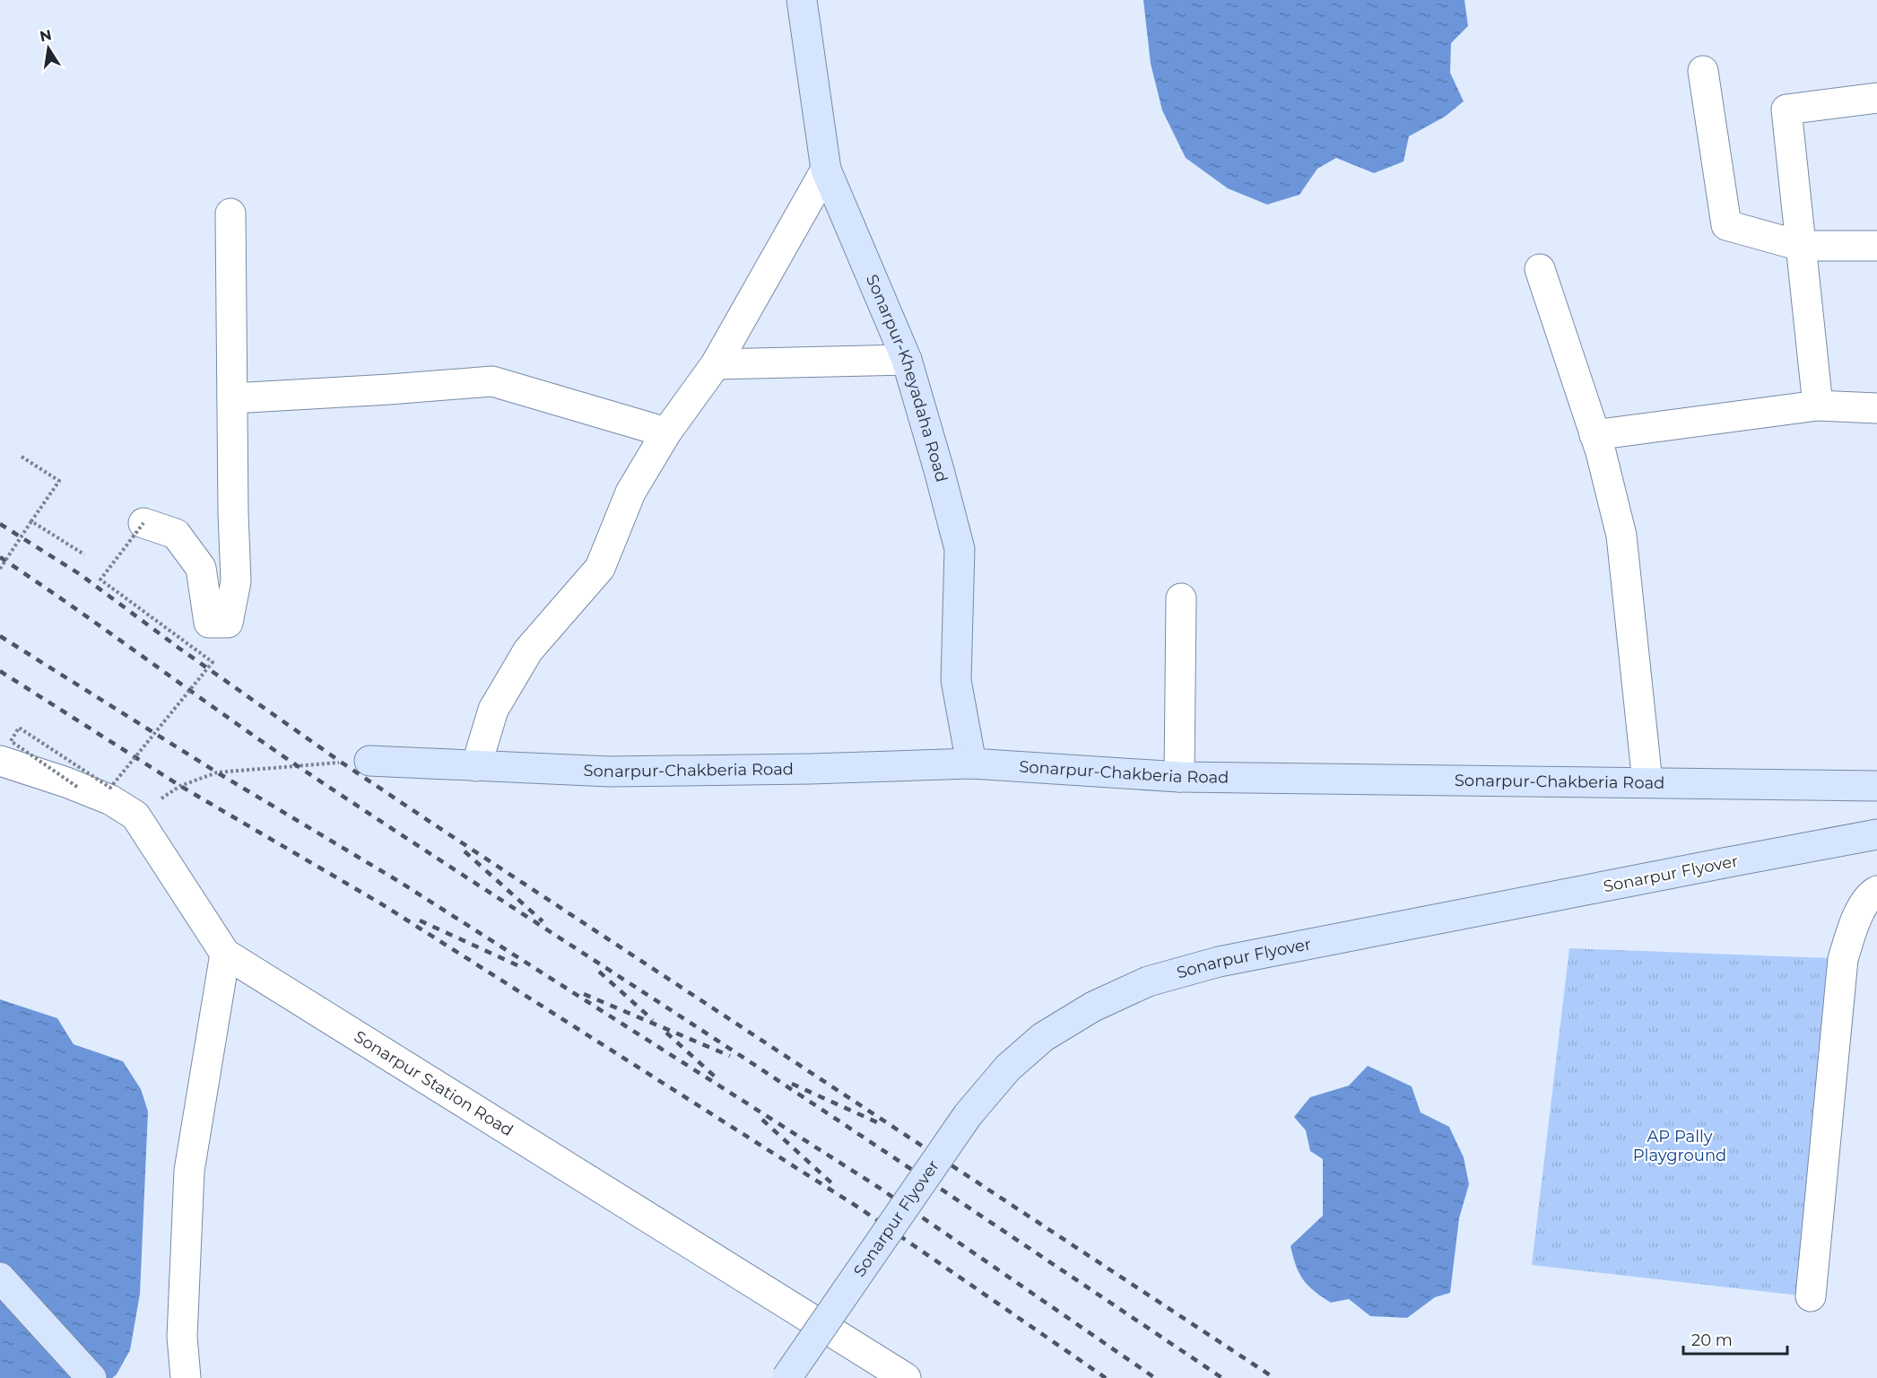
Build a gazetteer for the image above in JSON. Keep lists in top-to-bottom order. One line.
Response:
{"streets":{"main road":["Sonarpur-Kheyadaha Road","Sonarpur-Chakberia Road","Sonarpur Flyover"],"street":["Sonarpur Station Road"]},"crossings":[["Sonarpur-Kheyadaha Road","Sonarpur-Chakberia Road"]],"parks":["AP Pally Playground"],"scale_bar":"20 m","north":"top"}
